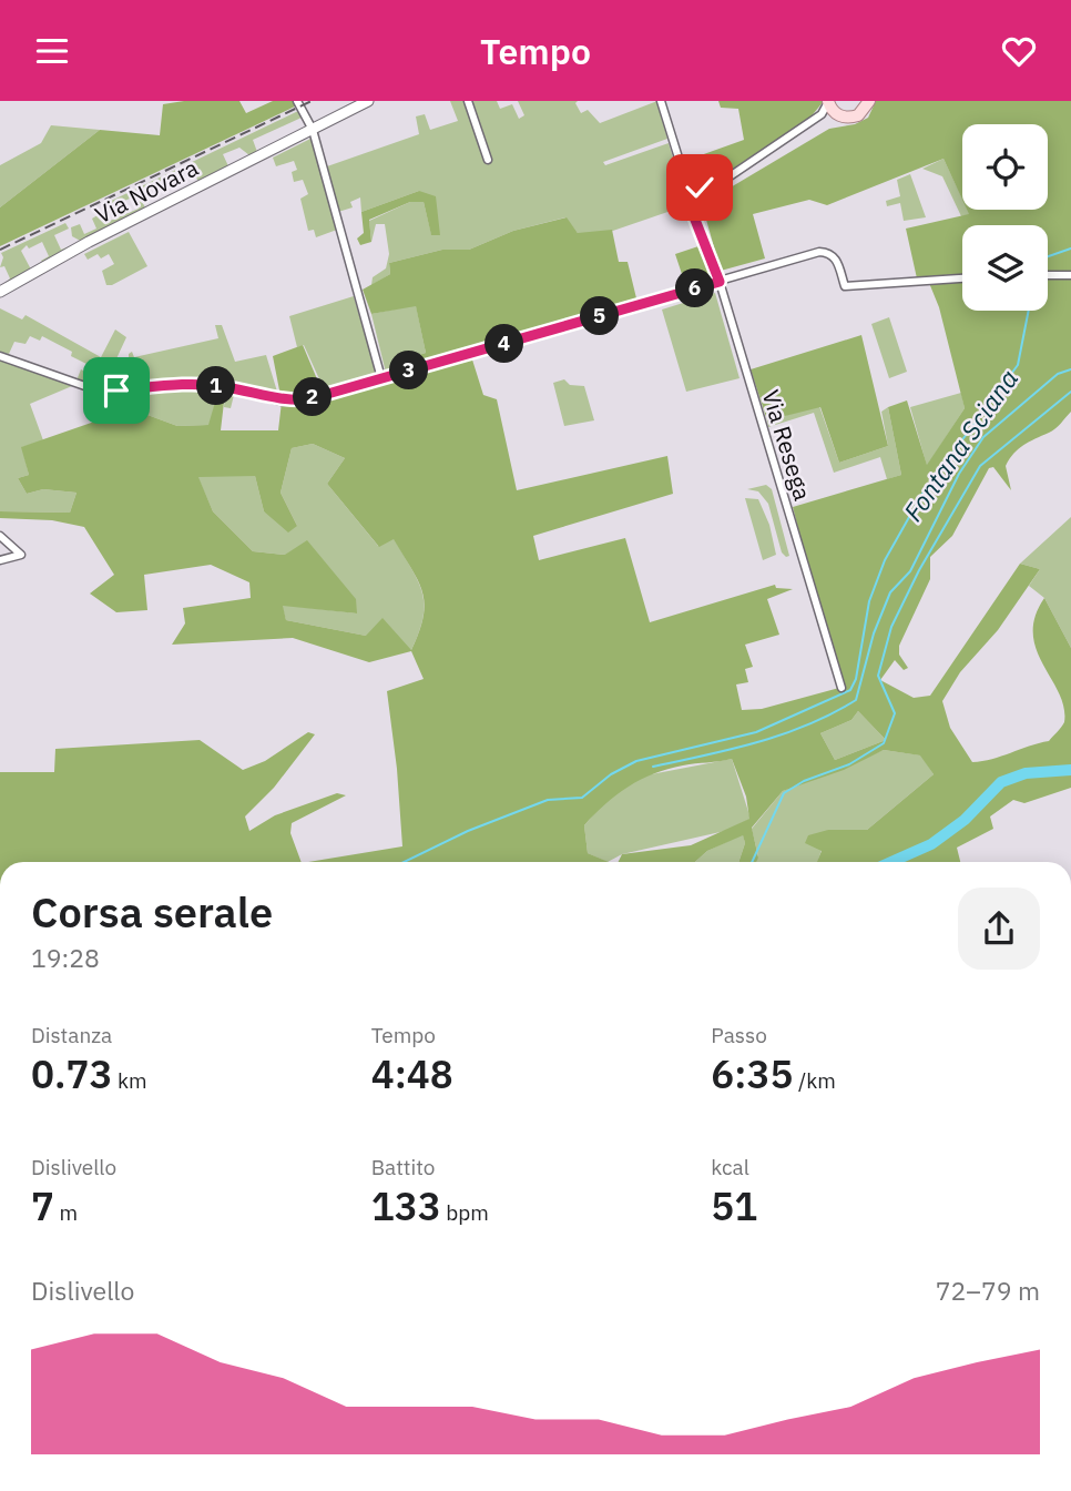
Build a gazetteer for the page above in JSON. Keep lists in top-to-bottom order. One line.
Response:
{"streets":{"main road":["Via Novara"],"street":["Via Resega"]},"water":["Fontana Sciana"],"page":{"header":"Tempo","pins":["6","5","4","3","1","2"],"heading":["Corsa serale","19:28"],"stats":[["Distanza","0.73 km"],["Tempo","4:48"],["Passo","6:35 /km"],["Dislivello","7 m"],["Battito","133 bpm"],["kcal","51"]],"chart":["Dislivello","72–79 m"]}}
